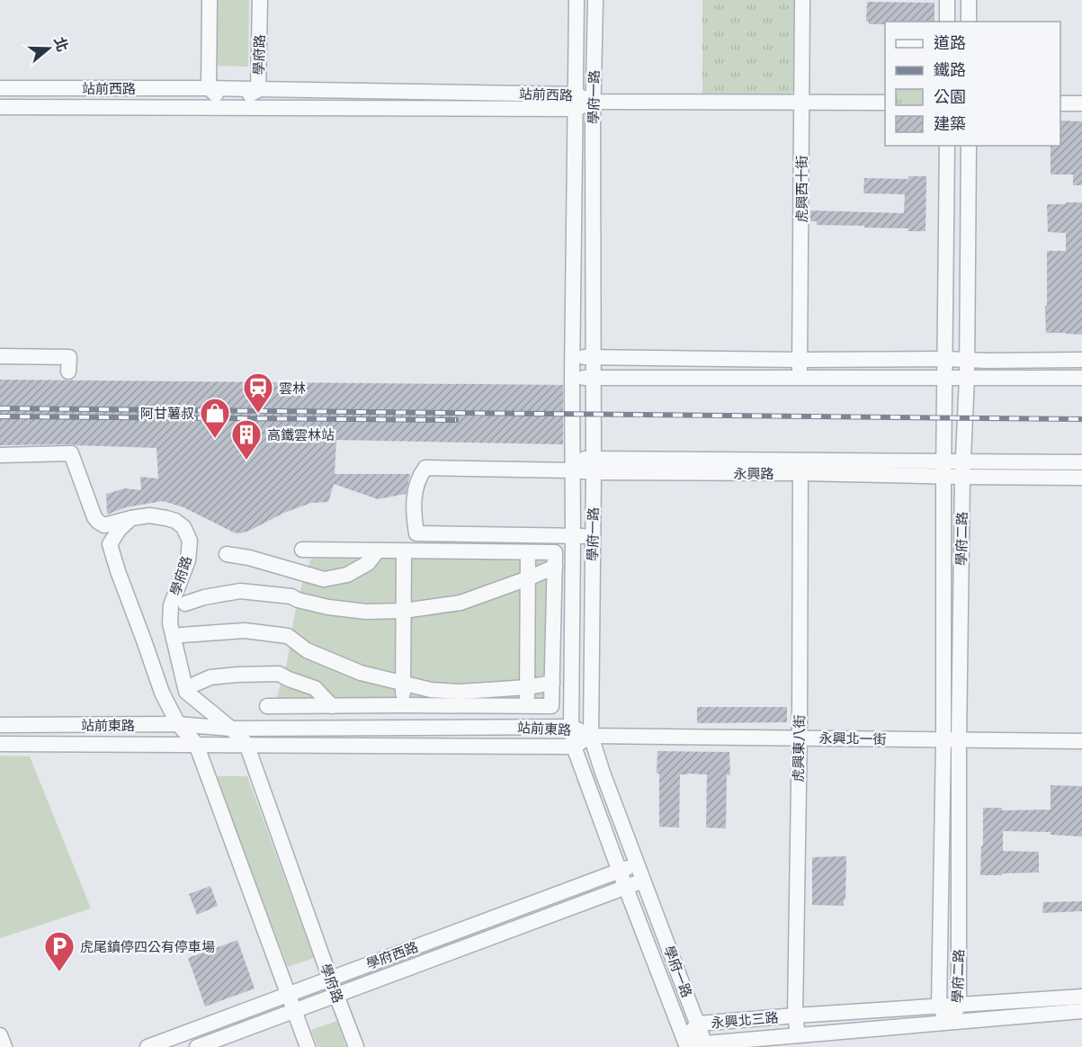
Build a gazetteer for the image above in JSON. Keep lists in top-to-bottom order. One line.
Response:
{"streets":{"street":["學府路","站前西路","學府一路","虎興西十街","永興路","學府二路","站前東路","永興北一街","虎興東八街","學府西路","永興北三路"]},"crossings":[["學府路","站前西路"],["學府路","站前東路"],["學府路","學府西路"],["站前西路","學府一路"],["學府一路","永興路"],["學府一路","站前東路"],["學府一路","永興北一街"],["學府一路","學府西路"],["學府一路","永興北三路"],["永興路","學府二路"],["永興路","虎興東八街"],["學府二路","永興北一街"],["學府二路","永興北三路"],["站前東路","永興北一街"],["永興北一街","虎興東八街"],["虎興東八街","永興北三路"]],"places":{"station":["雲林"],"shop":["阿甘薯叔"],"building":["高鐵雲林站"],"parking":["虎尾鎮停四公有停車場"]},"legend":["道路","鐵路","公園","建築"],"north":"right"}
